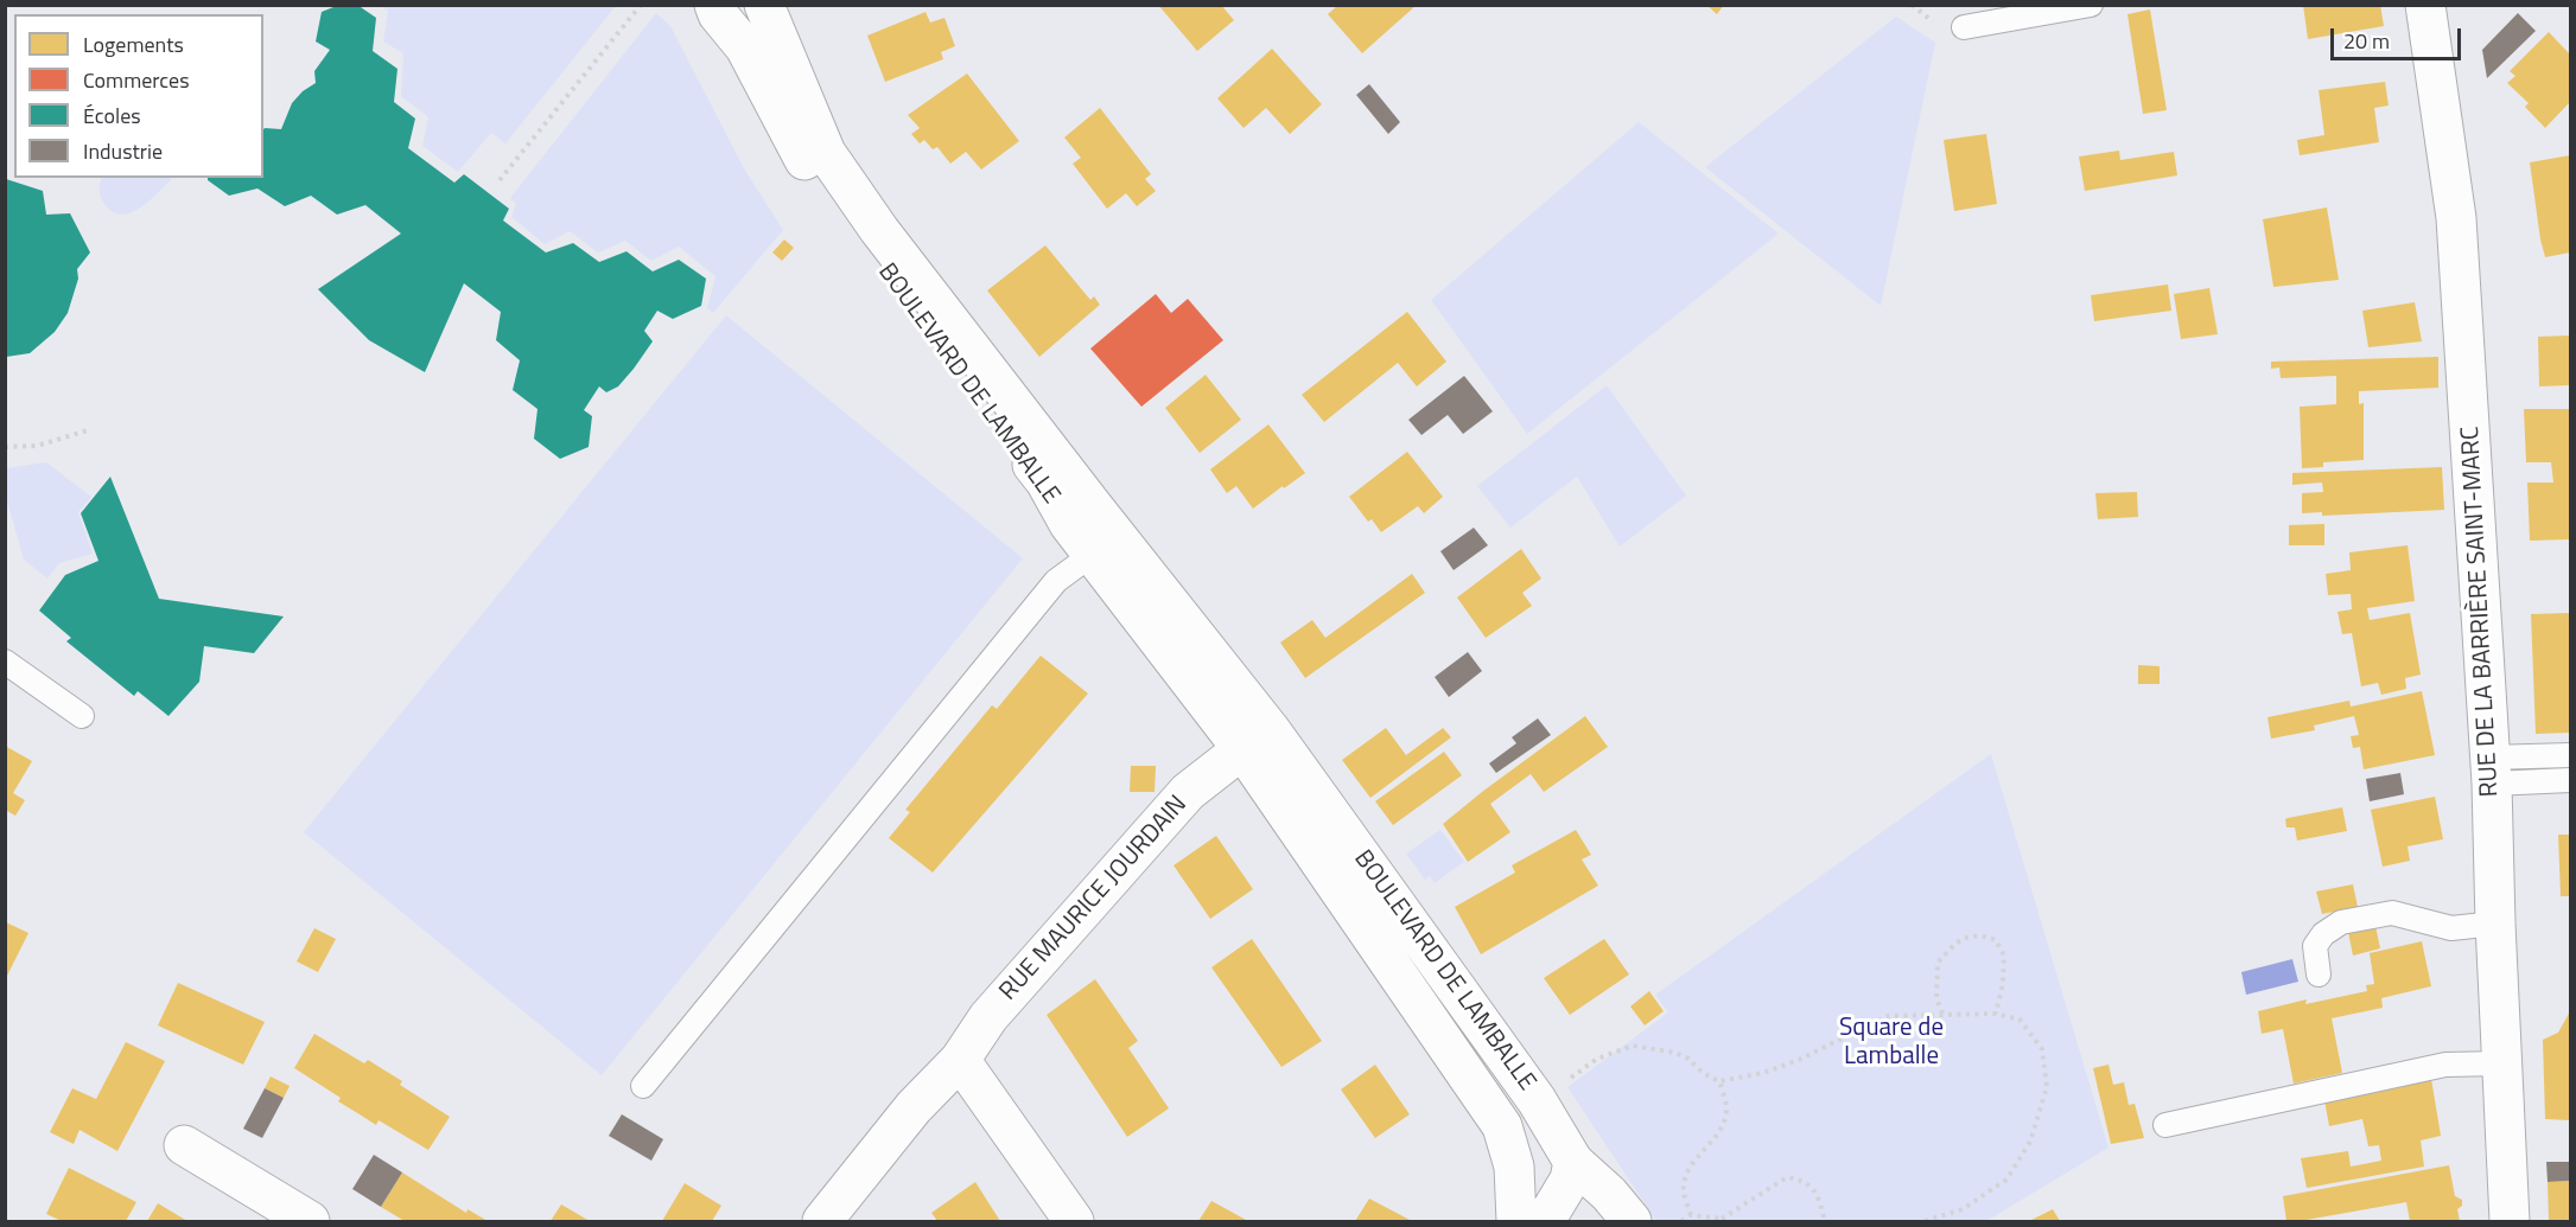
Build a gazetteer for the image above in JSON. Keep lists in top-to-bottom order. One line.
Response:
{"streets":{"street":["BOULEVARD DE LAMBALLE","RUE DE LA BARRIÈRE SAINT-MARC","RUE MAURICE JOURDAIN"]},"crossings":[["BOULEVARD DE LAMBALLE","RUE MAURICE JOURDAIN"]],"parks":["Square de Lamballe"],"legend":["Logements","Commerces","Écoles","Industrie"],"scale_bar":"20 m"}
